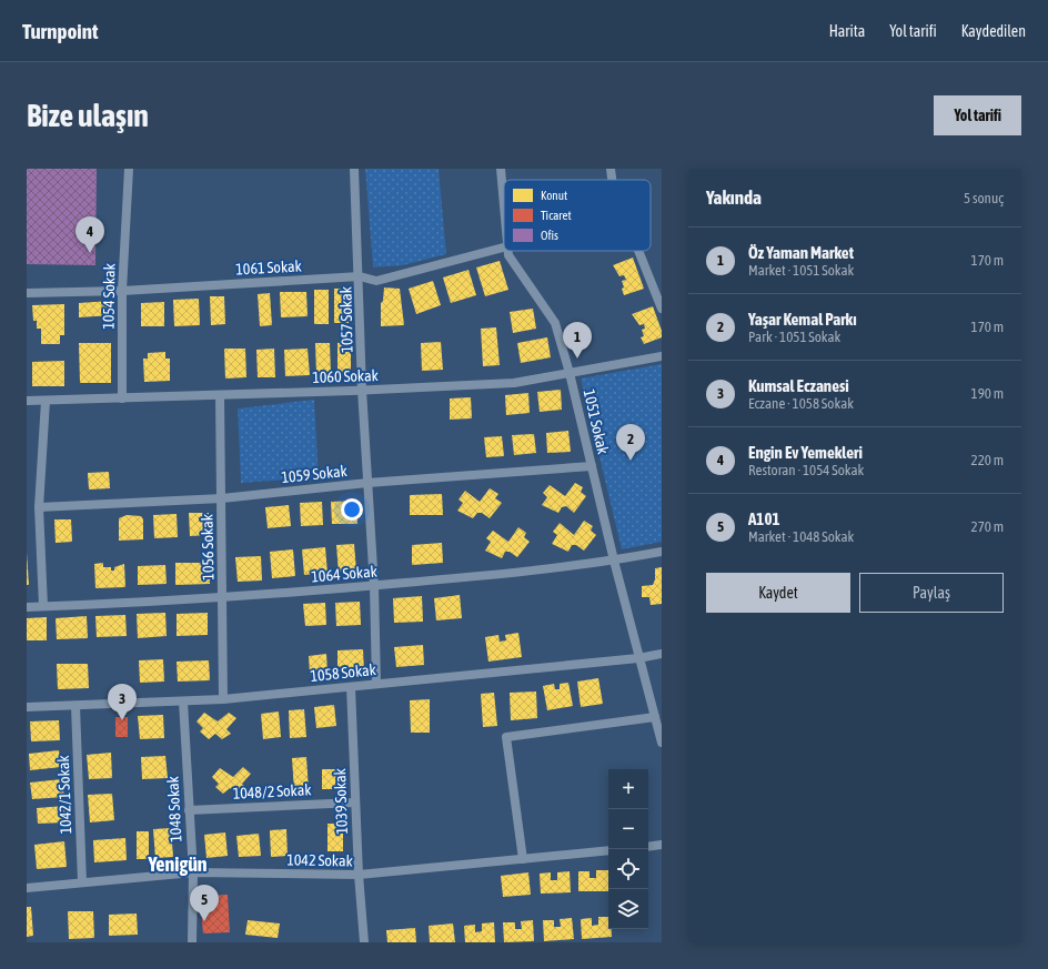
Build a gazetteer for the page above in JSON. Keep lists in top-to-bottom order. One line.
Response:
{"streets":{"street":["1061 Sokak","1054 Sokak","1057 Sokak","1060 Sokak","1051 Sokak","1059 Sokak","1056 Sokak","1064 Sokak","1058 Sokak","1048/2 Sokak","1042/1 Sokak","1039 Sokak","1048 Sokak","1042 Sokak"]},"crossings":[["1061 Sokak","1054 Sokak"],["1061 Sokak","1057 Sokak"],["1054 Sokak","1060 Sokak"],["1057 Sokak","1060 Sokak"],["1057 Sokak","1059 Sokak"],["1057 Sokak","1064 Sokak"],["1057 Sokak","1058 Sokak"],["1060 Sokak","1051 Sokak"],["1060 Sokak","1056 Sokak"],["1051 Sokak","1059 Sokak"],["1051 Sokak","1064 Sokak"],["1051 Sokak","1058 Sokak"],["1059 Sokak","1056 Sokak"],["1056 Sokak","1064 Sokak"],["1056 Sokak","1058 Sokak"],["1058 Sokak","1042/1 Sokak"],["1058 Sokak","1039 Sokak"],["1058 Sokak","1048 Sokak"],["1048/2 Sokak","1039 Sokak"],["1048/2 Sokak","1048 Sokak"],["1042/1 Sokak","1042 Sokak"],["1039 Sokak","1042 Sokak"],["1048 Sokak","1042 Sokak"]],"districts":["Yenigün"],"legend":["Konut","Ticaret","Ofis"],"page":{"header":"Turnpoint","nav":["Harita","Yol tarifi","Kaydedilen"],"buttons":["Yol tarifi",["Kaydet","Paylaş"]],"title":"Bize ulaşın","heading":["Yakında","5 sonuç"],"pins":["4","1","2","3","5"],"list":[{"mark":"1","name":"Öz Yaman Market","note":"Market · 1051 Sokak","value":"170 m"},{"mark":"2","name":"Yaşar Kemal Parkı","note":"Park · 1051 Sokak","value":"170 m"},{"mark":"3","name":"Kumsal Eczanesi","note":"Eczane · 1058 Sokak","value":"190 m"},{"mark":"4","name":"Engin Ev Yemekleri","note":"Restoran · 1054 Sokak","value":"220 m"},{"mark":"5","name":"A101","note":"Market · 1048 Sokak","value":"270 m"}],"map_buttons":["+","−"]}}
